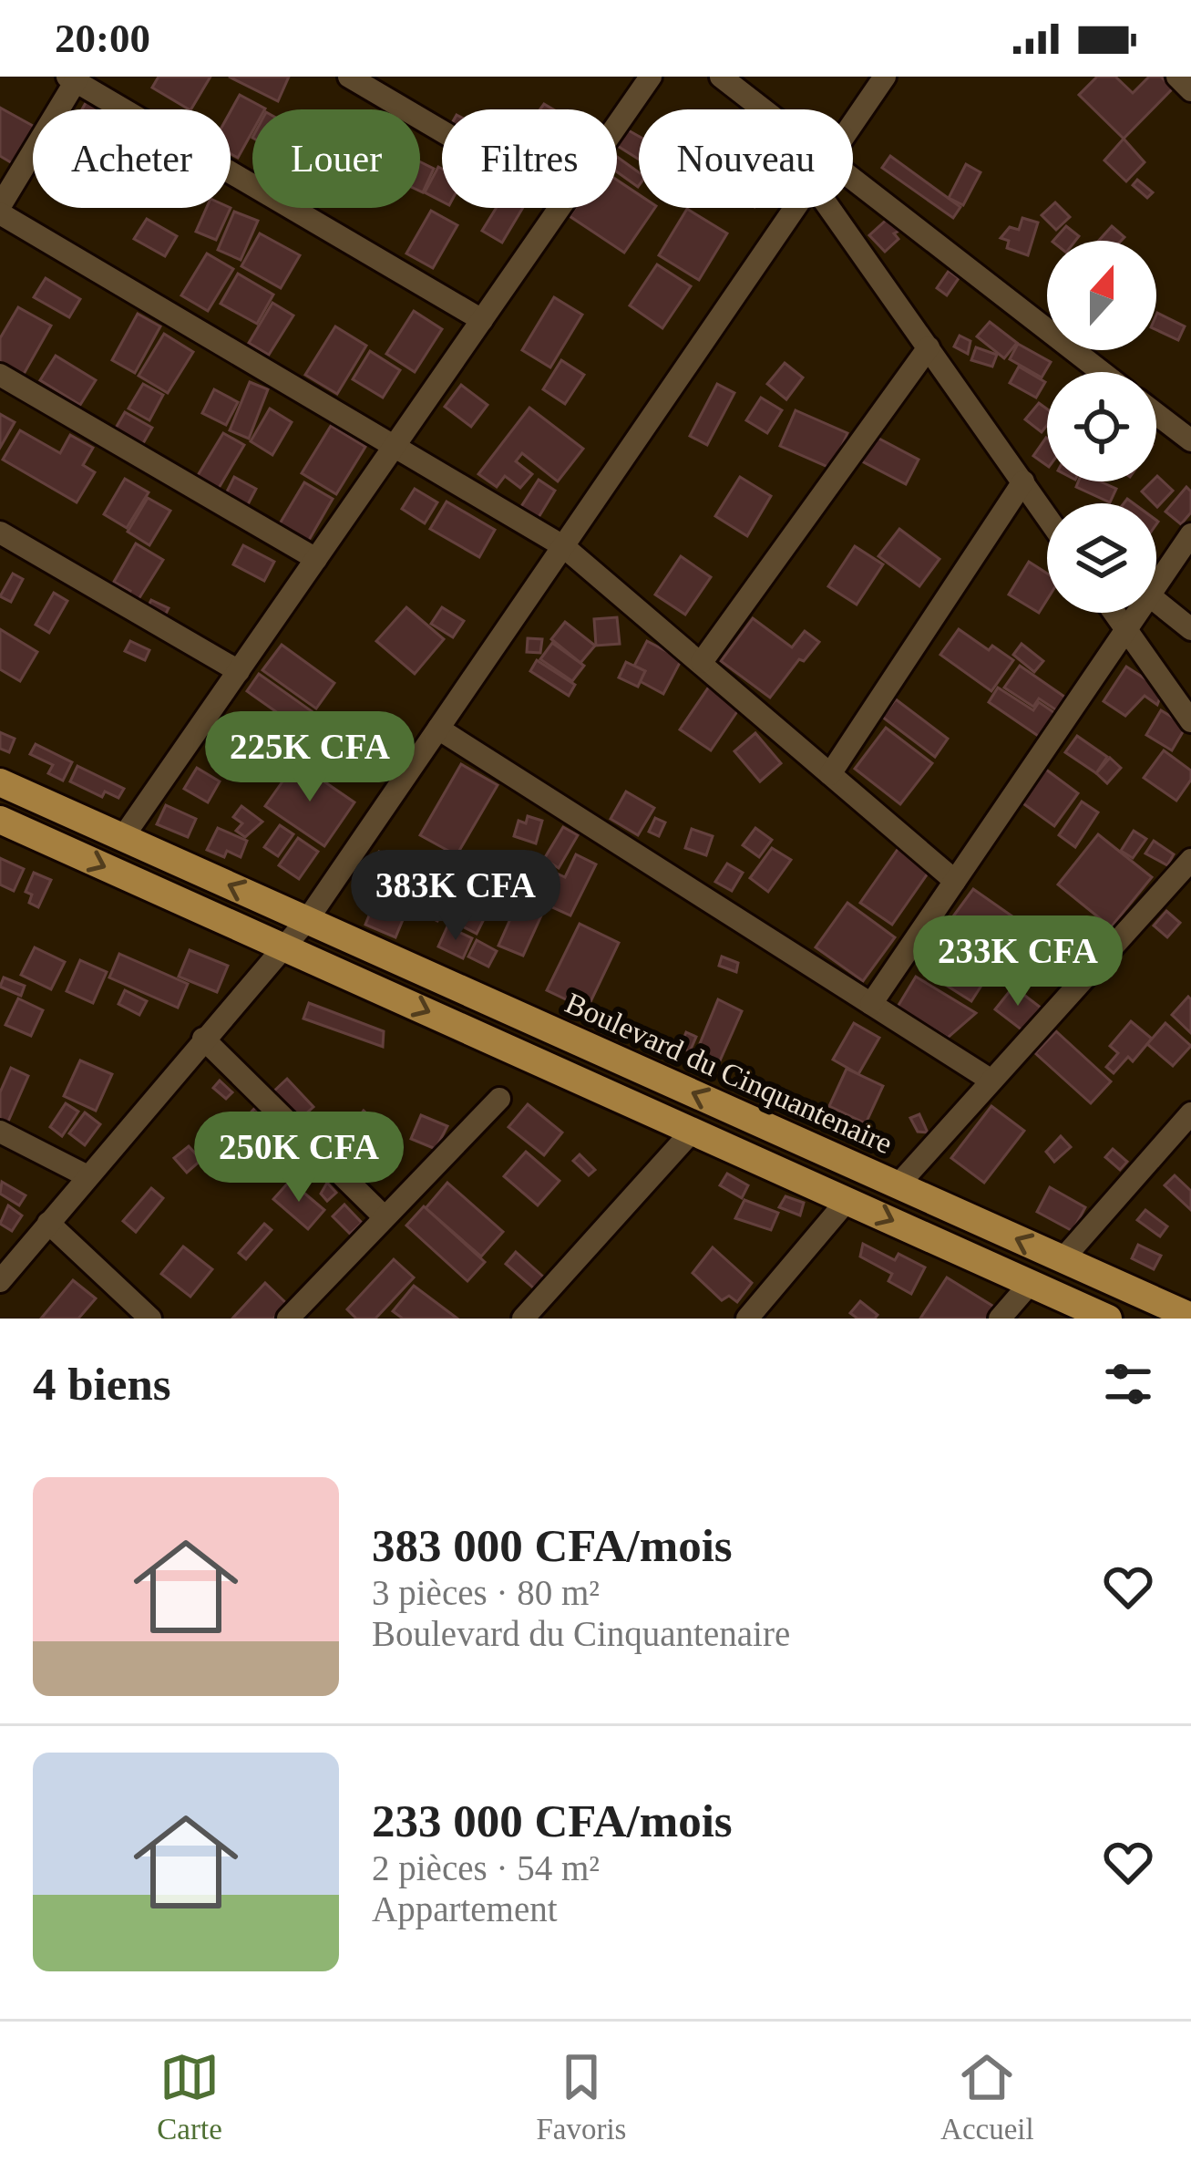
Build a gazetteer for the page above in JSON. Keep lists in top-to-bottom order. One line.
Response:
{"streets":{"main road":["Boulevard du Cinquantenaire"]},"north":"top","page":{"status":"20:00","chip":["Acheter","Louer","Filtres","Nouveau"],"price":["225K CFA","383K CFA","233K CFA","250K CFA"],"heading":"4 biens","list":[{"name":"383 000 CFA/mois","note":"3 pièces · 80 m² · Boulevard du Cinquantenaire"},{"name":"233 000 CFA/mois","note":"2 pièces · 54 m² · Appartement"}],"tabs":["Carte","Favoris","Accueil"]}}
